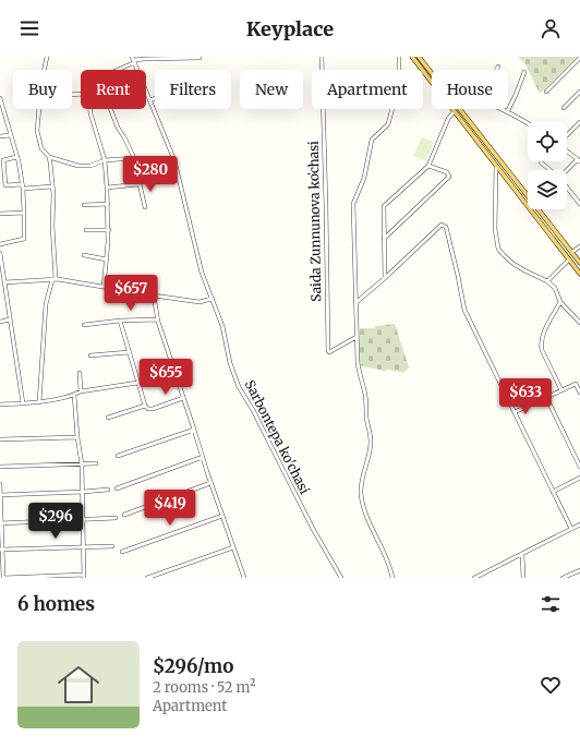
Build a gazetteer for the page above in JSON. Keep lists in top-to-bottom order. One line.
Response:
{"streets":{"street":["Saida Zunnunova koʻchasi","Sarbontepa ko'chasi"]},"page":{"header":"Keyplace","chip":["Buy","Rent","Filters","New","Apartment","House"],"price":["$280","$657","$655","$633","$419","$296"],"heading":"6 homes","list":[{"name":"$296/mo","note":"2 rooms · 52 m² · Apartment"}]}}
